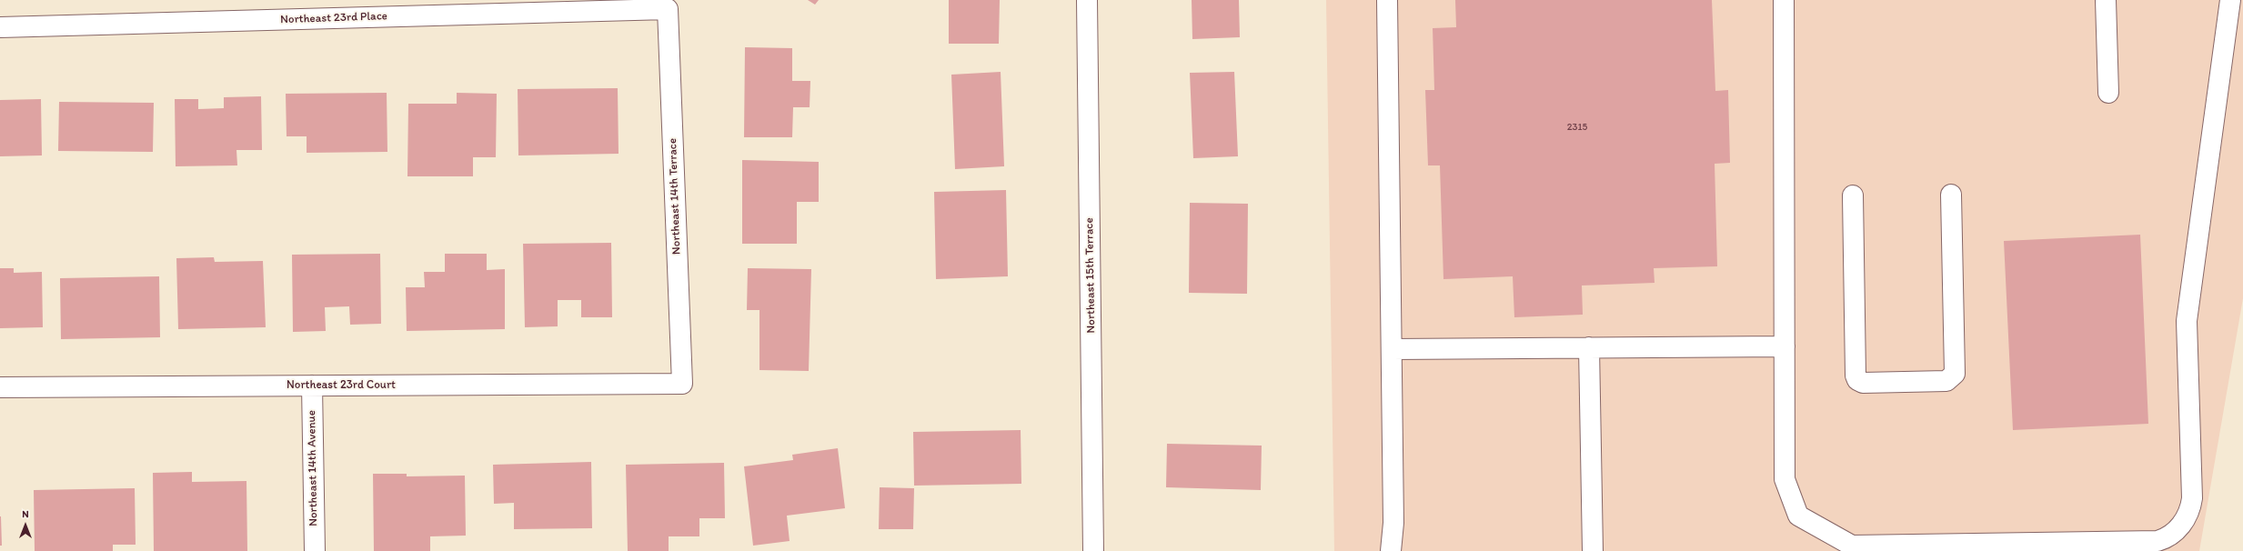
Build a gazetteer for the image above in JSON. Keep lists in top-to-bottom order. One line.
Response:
{"streets":{"street":["Northeast 23rd Place","Northeast 14th Terrace","Northeast 15th Terrace","Northeast 23rd Court","Northeast 14th Avenue"]},"crossings":[["Northeast 23rd Place","Northeast 14th Terrace"],["Northeast 14th Terrace","Northeast 23rd Court"],["Northeast 23rd Court","Northeast 14th Avenue"]],"house_numbers":["2315"],"north":"top"}
